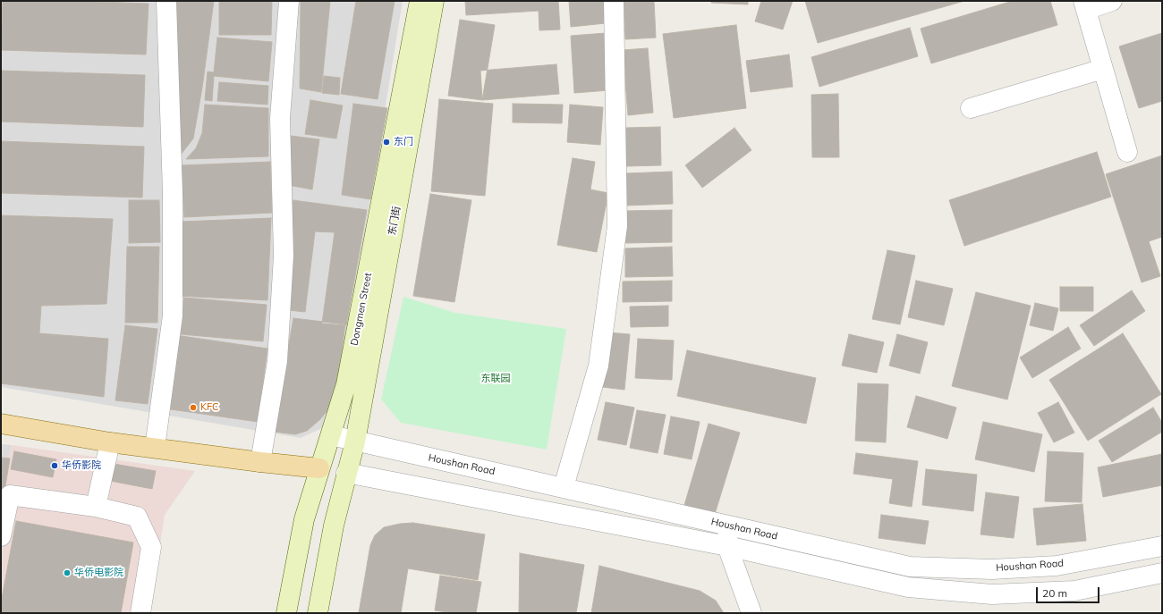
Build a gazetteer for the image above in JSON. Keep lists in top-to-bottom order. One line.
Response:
{"streets":{"street":["东门街","Dongmen Street","Houshan Road"]},"crossings":[["东门街","Houshan Road"],["Dongmen Street","Houshan Road"]],"parks":["东联园"],"places":["东门","KFC","华侨影院","华侨电影院"],"scale_bar":"20 m"}
